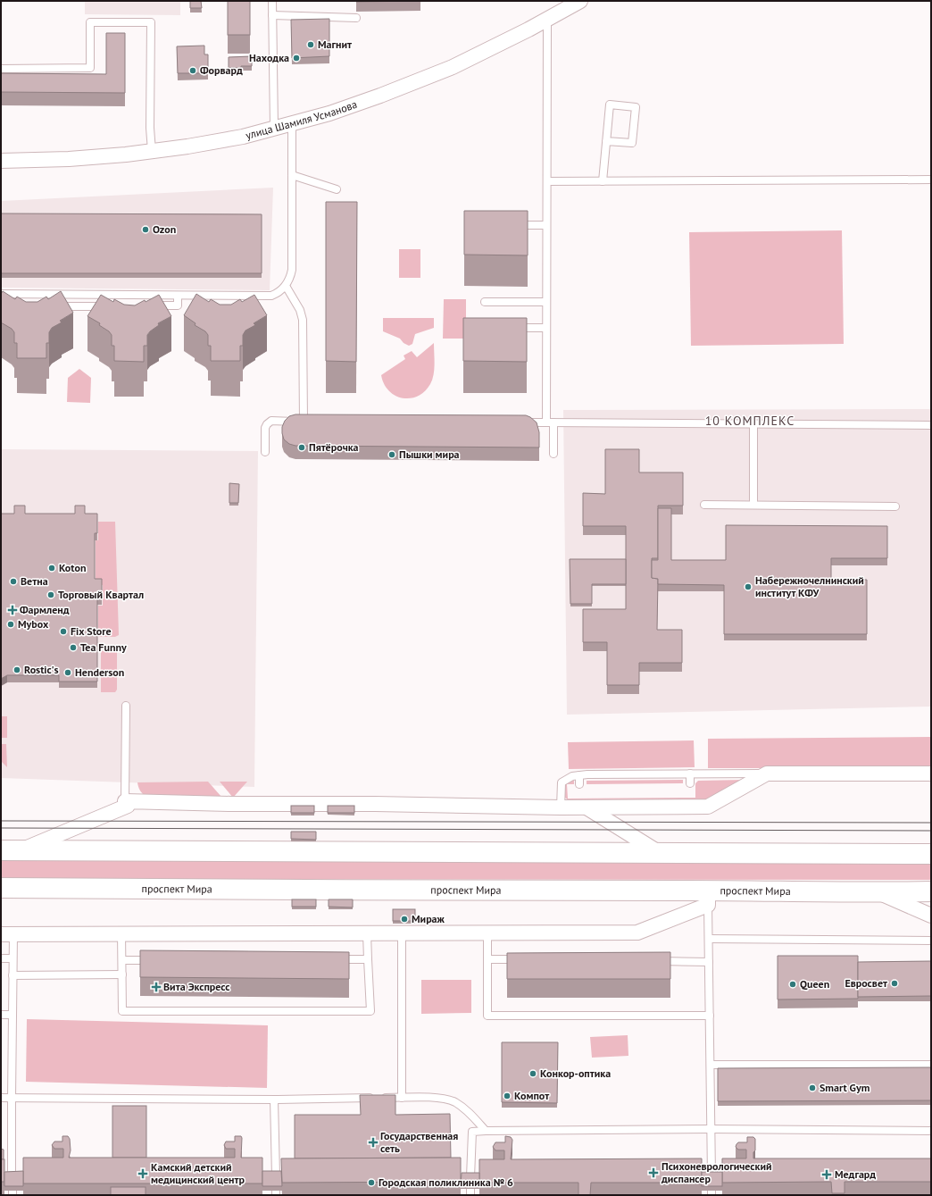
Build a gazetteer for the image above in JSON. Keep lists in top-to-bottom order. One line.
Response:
{"streets":{"main road":["проспект Мира"],"street":["улица Шамиля Усманова"]},"districts":["10 КОМПЛЕКС"],"places":{"other":["Магнит","Находка","Форвард","Ozon","Пятёрочка","Пышки мира","Koton","Ветна","Набережночелнинский институт КФУ","Торговый Квартал","Mybox","Fix Store","Tea Funny","Rostiс's","Henderson","Мираж","Евросвет","Queen","Конкор-оптика","Smart Gym","Компот","Городская поликлиника № 6"],"health":["Фармленд","Вита Экспресс","Государственная сеть","Психоневрологический диспансер","Камский детский медицинский центр","Медгард"]}}
